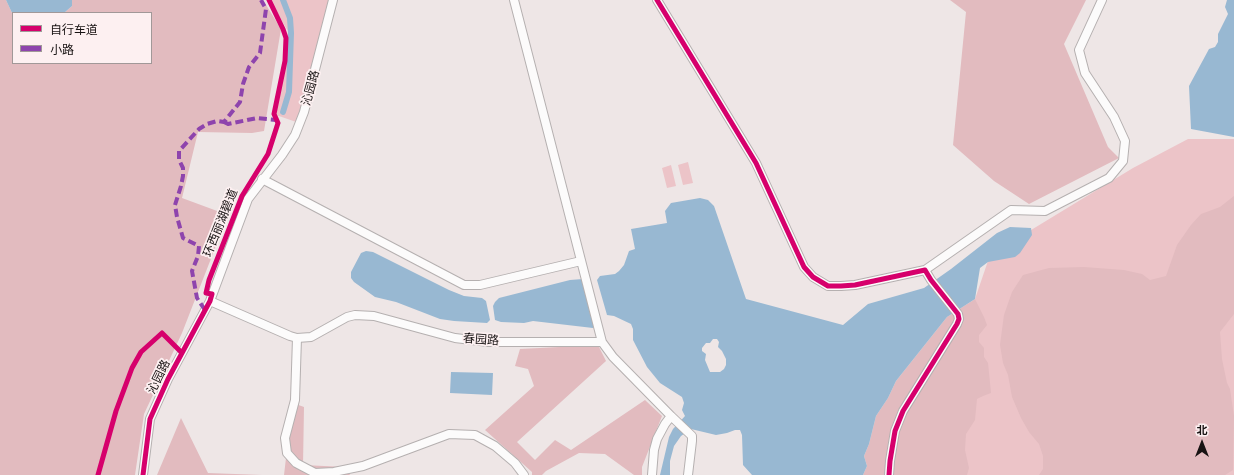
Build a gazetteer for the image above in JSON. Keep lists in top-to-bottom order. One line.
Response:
{"streets":{"street":["沁园路","春园路"],"cycle path":["环西丽湖碧道"]},"legend":["自行车道","小路"],"north":"top"}
